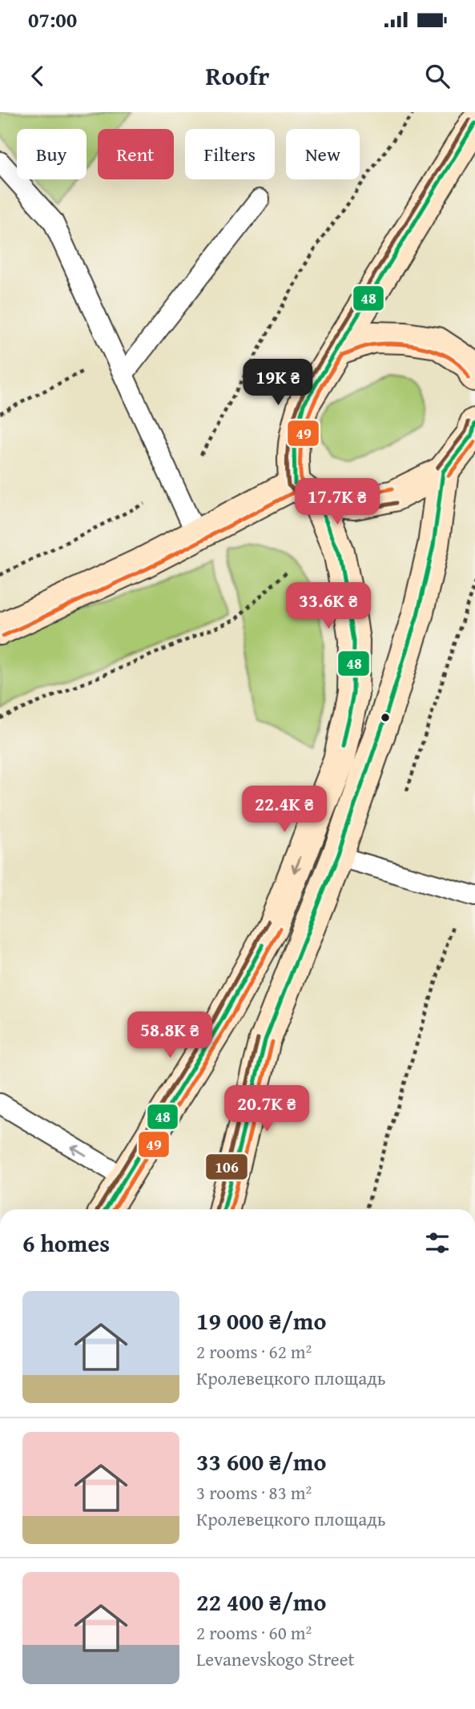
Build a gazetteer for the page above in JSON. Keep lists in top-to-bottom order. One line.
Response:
{"lines":["transit line 106","transit line 48","transit line 49"],"page":{"status":"07:00","header":"Roofr","chip":["Buy","Rent","Filters","New"],"price":["19K ₴","17.7K ₴","33.6K ₴","22.4K ₴","58.8K ₴","20.7K ₴"],"heading":"6 homes","list":[{"name":"19 000 ₴/mo","note":"2 rooms · 62 m² · Кролевецкого площадь"},{"name":"33 600 ₴/mo","note":"3 rooms · 83 m² · Кролевецкого площадь"},{"name":"22 400 ₴/mo","note":"2 rooms · 60 m² · Levanevskogo Street"}]}}
